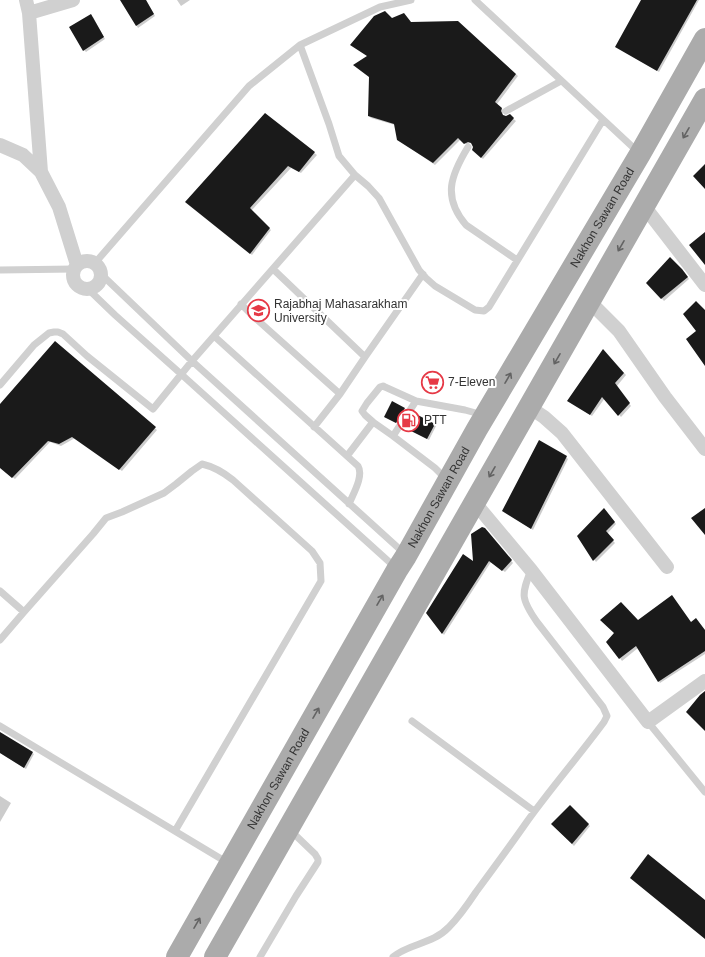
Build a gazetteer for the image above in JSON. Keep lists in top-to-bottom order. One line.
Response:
{"streets":{"main road":["Nakhon Sawan Road"]},"places":{"school or university":["Rajabhaj Mahasarakham University"],"supermarket":["7-Eleven"],"fuel station":["PTT"]}}
